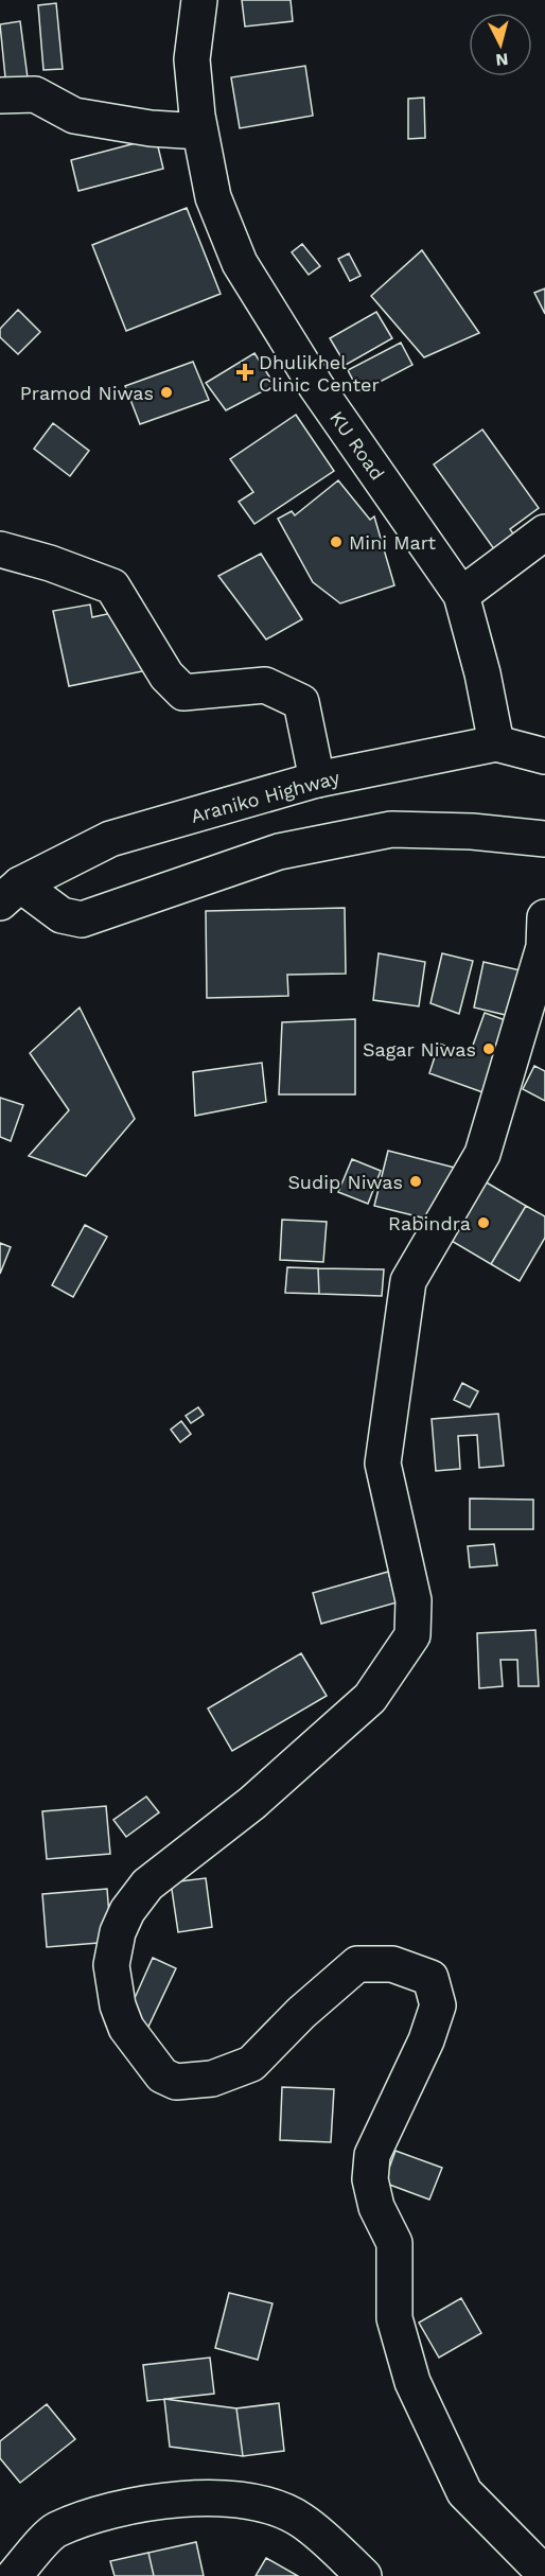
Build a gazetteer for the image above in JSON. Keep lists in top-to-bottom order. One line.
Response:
{"streets":{"main road":["KU Road","Araniko Highway"]},"crossings":[["KU Road","Araniko Highway"]],"places":{"health":["Dhulikhel Clinic Center"],"other":["Pramod Niwas","Mini Mart","Sagar Niwas","Sudip Niwas","Rabindra"]},"north":"bottom"}
